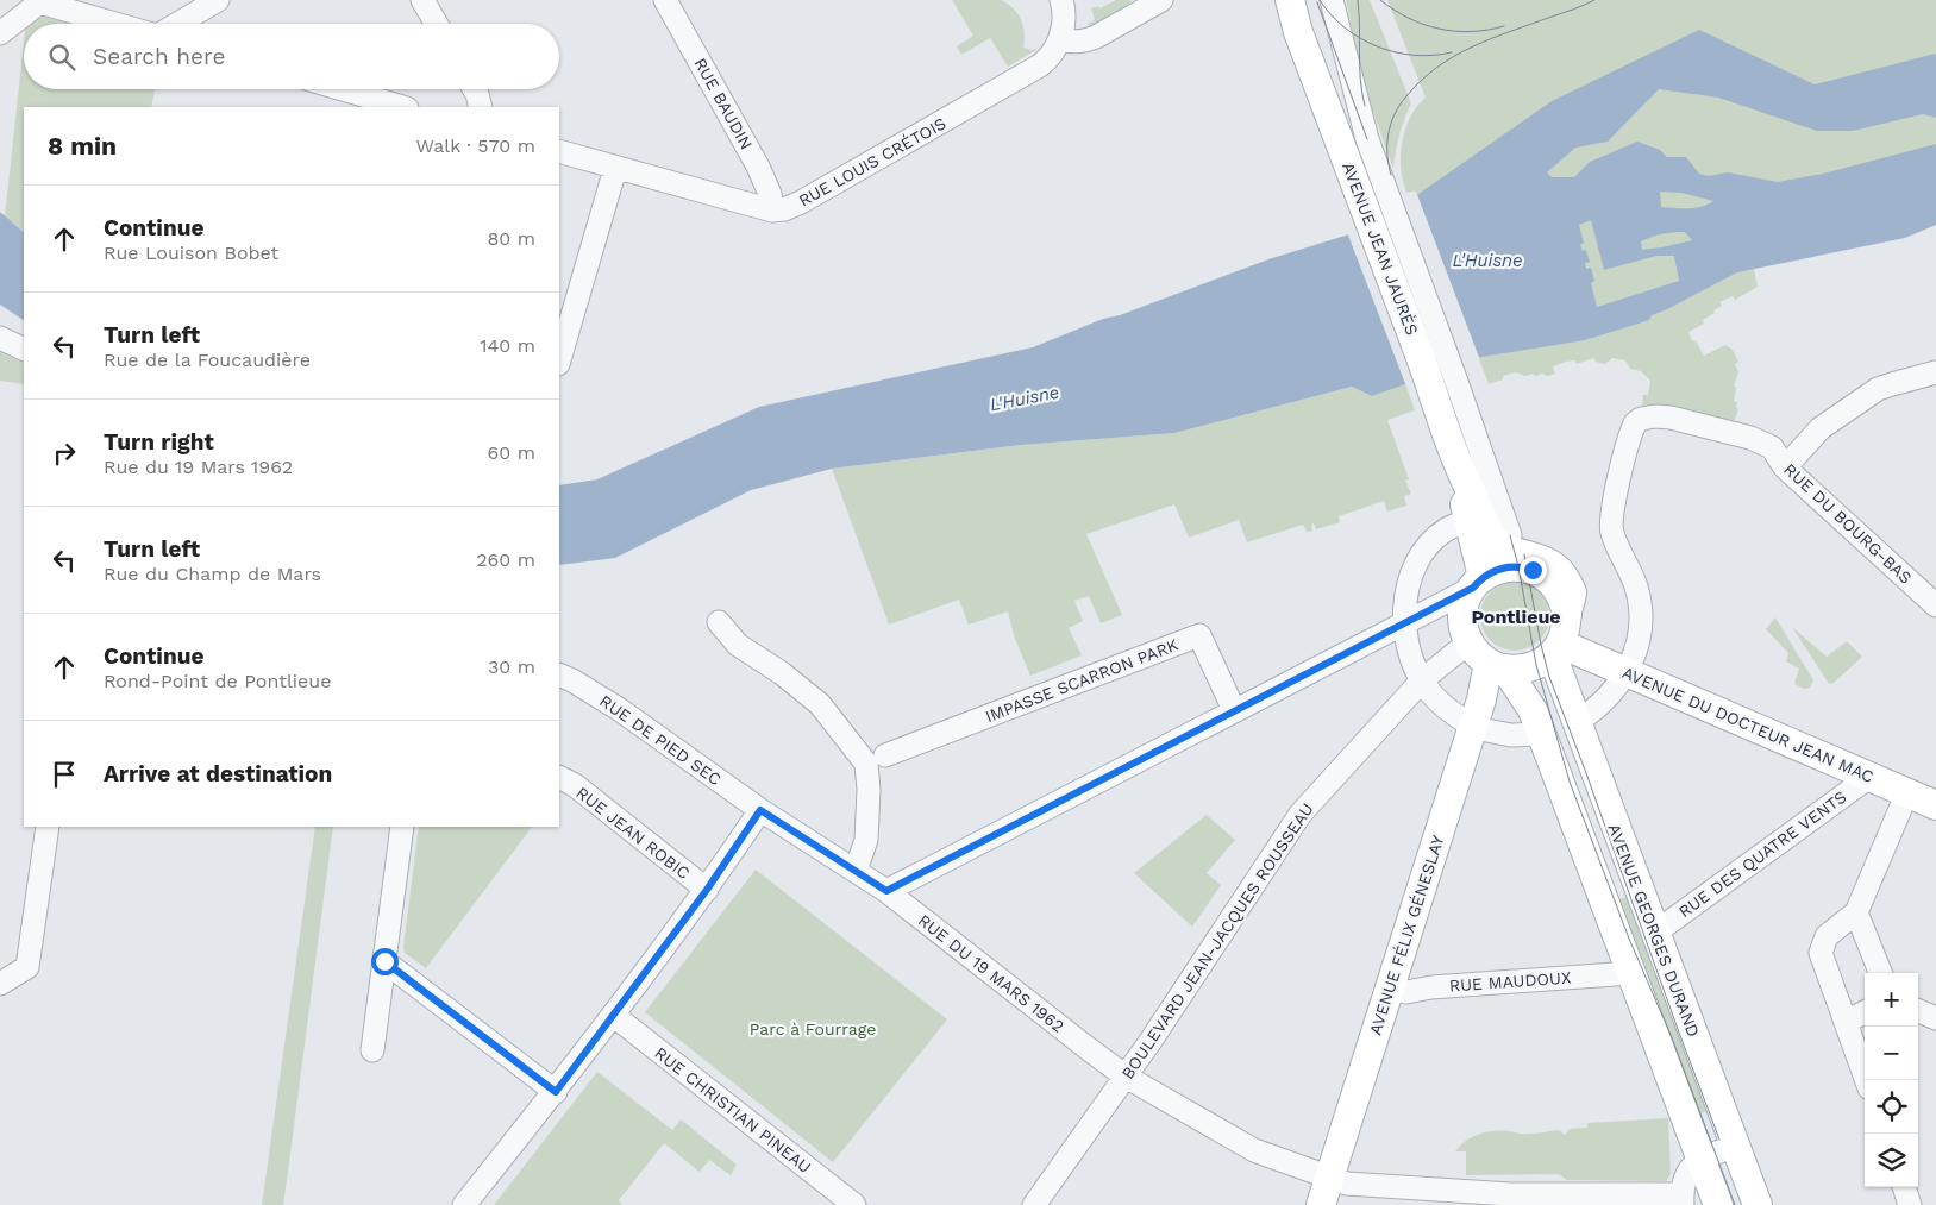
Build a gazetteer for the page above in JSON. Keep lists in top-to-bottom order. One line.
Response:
{"streets":{"main road":["AVENUE JEAN JAURÈS","AVENUE DU DOCTEUR JEAN MAC","AVENUE GEORGES DURAND","AVENUE FÉLIX GÉNESLAY"],"street":["RUE BAUDIN","RUE LOUIS CRÉTOIS","RUE DU BOURG-BAS","IMPASSE SCARRON PARK","RUE DE PIED SEC","RUE JEAN ROBIC","RUE DES QUATRE VENTS","BOULEVARD JEAN-JACQUES ROUSSEAU","RUE DU 19 MARS 1962","RUE MAUDOUX","RUE CHRISTIAN PINEAU"]},"crossings":[["RUE BAUDIN","RUE LOUIS CRÉTOIS"],["AVENUE JEAN JAURÈS","AVENUE DU DOCTEUR JEAN MAC"],["AVENUE JEAN JAURÈS","AVENUE GEORGES DURAND"],["AVENUE JEAN JAURÈS","AVENUE FÉLIX GÉNESLAY"],["AVENUE JEAN JAURÈS","BOULEVARD JEAN-JACQUES ROUSSEAU"],["RUE DU BOURG-BAS","AVENUE DU DOCTEUR JEAN MAC"],["AVENUE DU DOCTEUR JEAN MAC","RUE DES QUATRE VENTS"],["AVENUE DU DOCTEUR JEAN MAC","AVENUE GEORGES DURAND"],["AVENUE DU DOCTEUR JEAN MAC","AVENUE FÉLIX GÉNESLAY"],["AVENUE DU DOCTEUR JEAN MAC","BOULEVARD JEAN-JACQUES ROUSSEAU"],["RUE DE PIED SEC","RUE DU 19 MARS 1962"],["RUE DES QUATRE VENTS","AVENUE GEORGES DURAND"],["AVENUE GEORGES DURAND","AVENUE FÉLIX GÉNESLAY"],["AVENUE GEORGES DURAND","BOULEVARD JEAN-JACQUES ROUSSEAU"],["AVENUE FÉLIX GÉNESLAY","BOULEVARD JEAN-JACQUES ROUSSEAU"],["AVENUE FÉLIX GÉNESLAY","RUE DU 19 MARS 1962"],["AVENUE FÉLIX GÉNESLAY","RUE MAUDOUX"],["BOULEVARD JEAN-JACQUES ROUSSEAU","RUE DU 19 MARS 1962"]],"districts":["Pontlieue"],"water":["L'Huisne"],"parks":["Parc à Fourrage"],"page":{"search":"Search here","heading":["8 min","Walk · 570 m"],"list":[["Continue","Rue Louison Bobet","80 m"],["Turn left","Rue de la Foucaudière","140 m"],["Turn right","Rue du 19 Mars 1962","60 m"],["Turn left","Rue du Champ de Mars","260 m"],["Continue","Rond-Point de Pontlieue","30 m"],"Arrive at destination"],"map_buttons":["+","−"]}}
